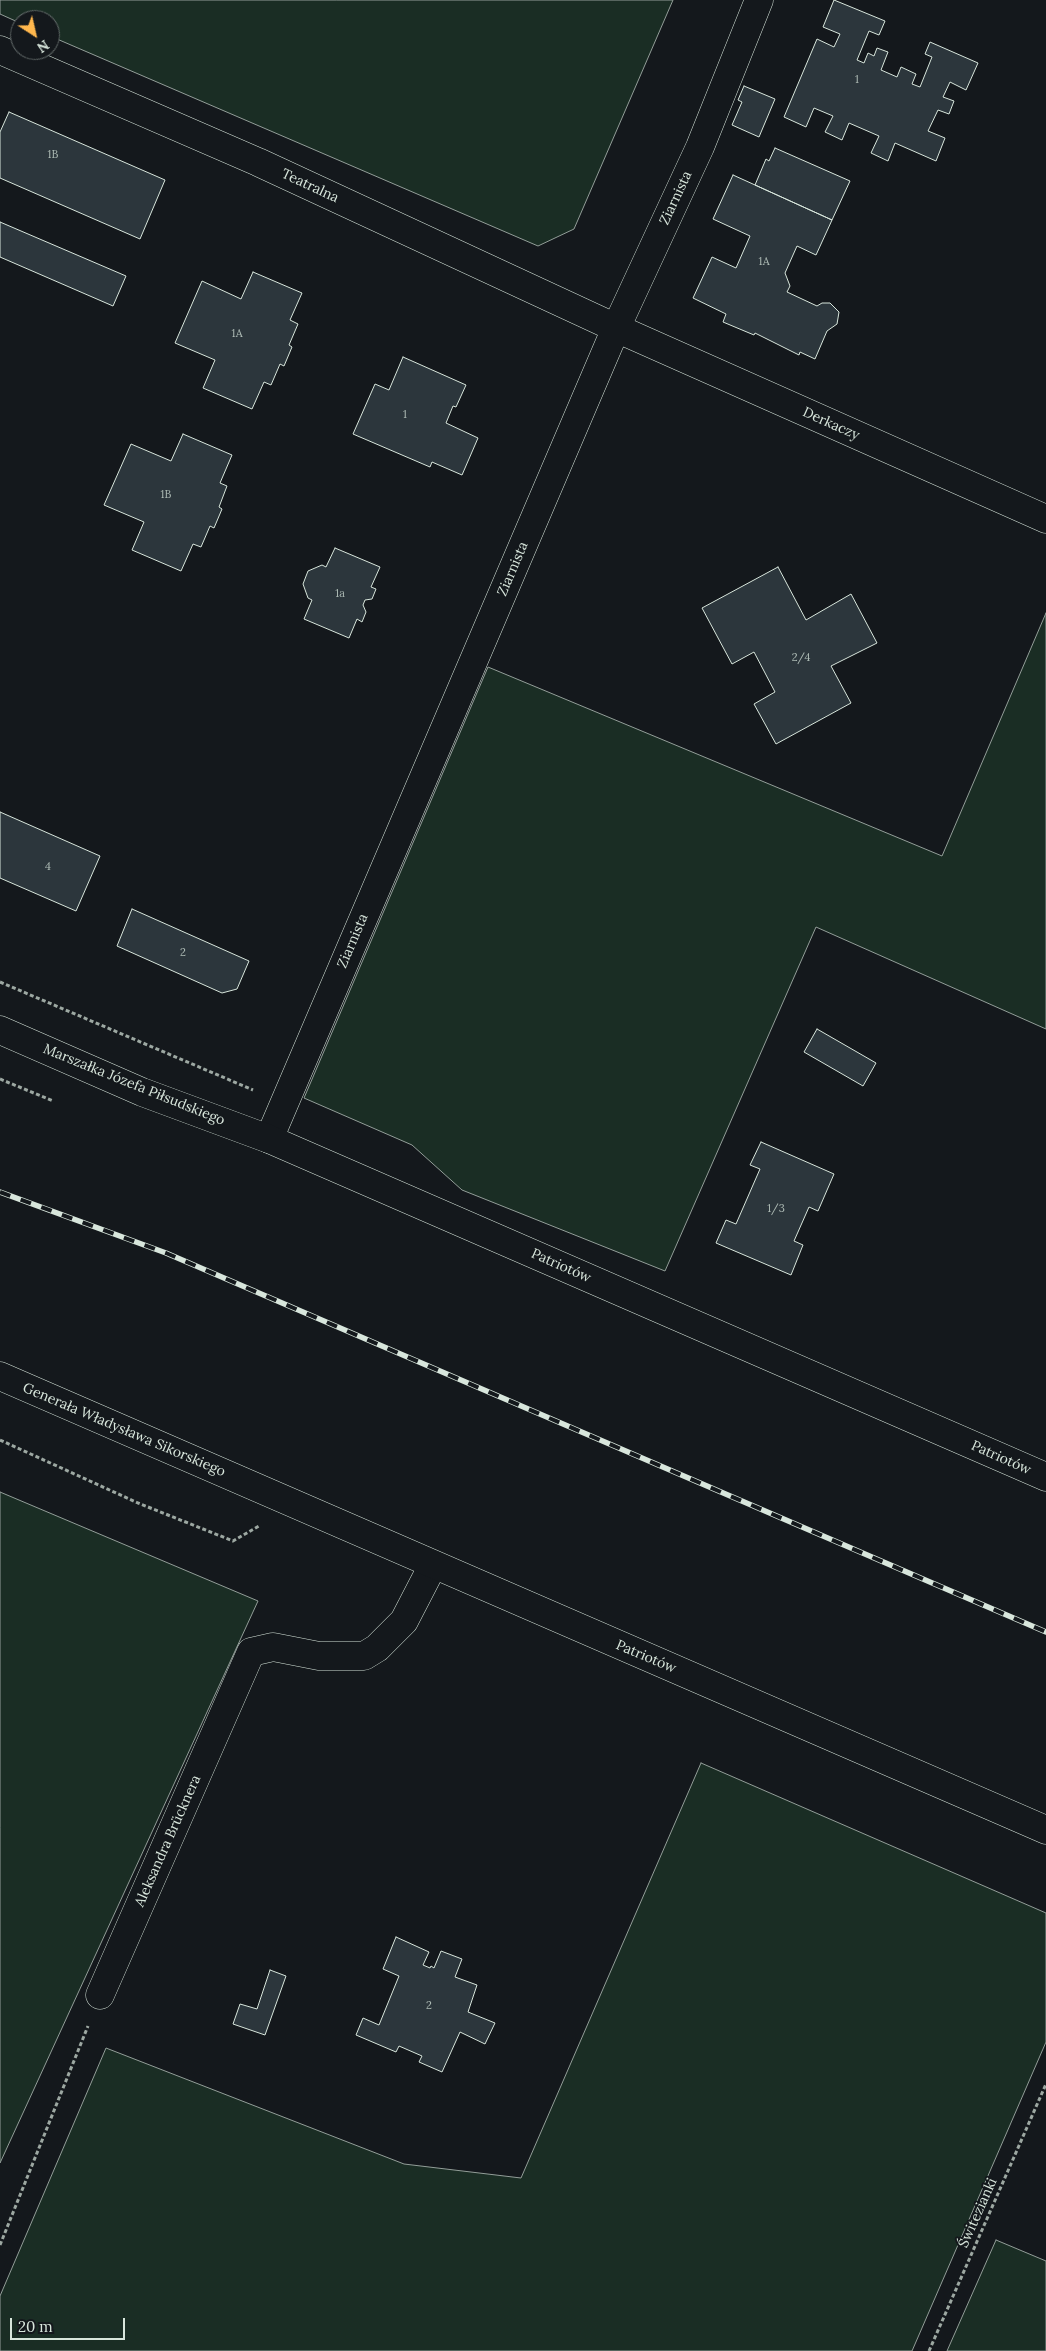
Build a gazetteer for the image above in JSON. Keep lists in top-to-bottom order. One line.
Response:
{"streets":{"street":["Teatralna","Ziarnista","Derkaczy","Marszałka Józefa Piłsudskiego","Patriotów","Generała Władysława Sikorskiego","Aleksandra Brücknera"],"path":["Świtezianki"]},"crossings":[["Teatralna","Ziarnista"],["Teatralna","Derkaczy"],["Ziarnista","Derkaczy"],["Ziarnista","Marszałka Józefa Piłsudskiego"],["Ziarnista","Patriotów"],["Marszałka Józefa Piłsudskiego","Patriotów"],["Patriotów","Generała Władysława Sikorskiego"],["Patriotów","Aleksandra Brücknera"]],"house_numbers":["1","1B","1A","1A","1","1B","1a","2/4","4","2","1/3","2"],"scale_bar":"20 m","north":"bottom right"}
